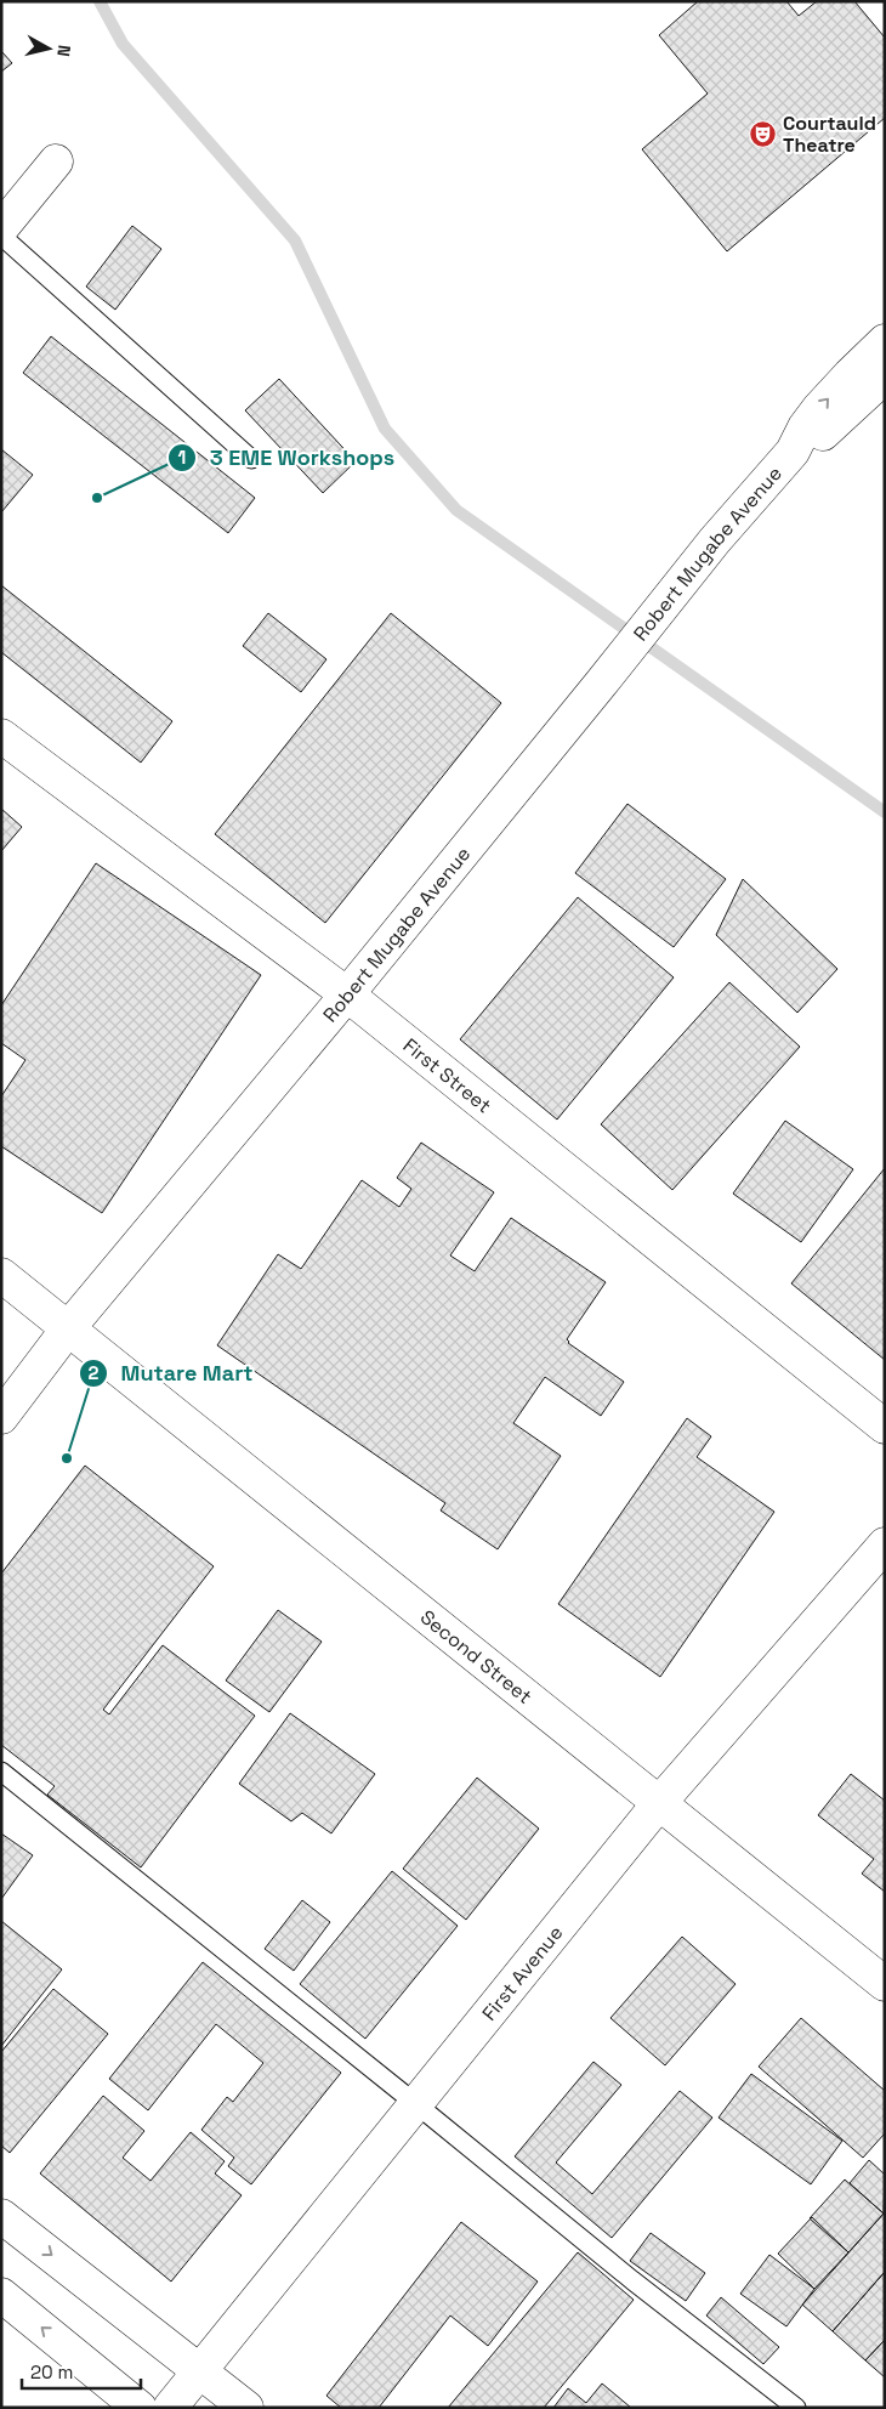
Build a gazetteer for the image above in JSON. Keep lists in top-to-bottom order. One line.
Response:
{"streets":{"main road":["Robert Mugabe Avenue","First Street","Second Street","First Avenue"]},"crossings":[["Robert Mugabe Avenue","First Street"],["Robert Mugabe Avenue","Second Street"],["Second Street","First Avenue"]],"places":{"theatre":["Courtauld Theatre"],"other":["3 EME Workshops","Mutare Mart"]},"scale_bar":"20 m","north":"right"}
